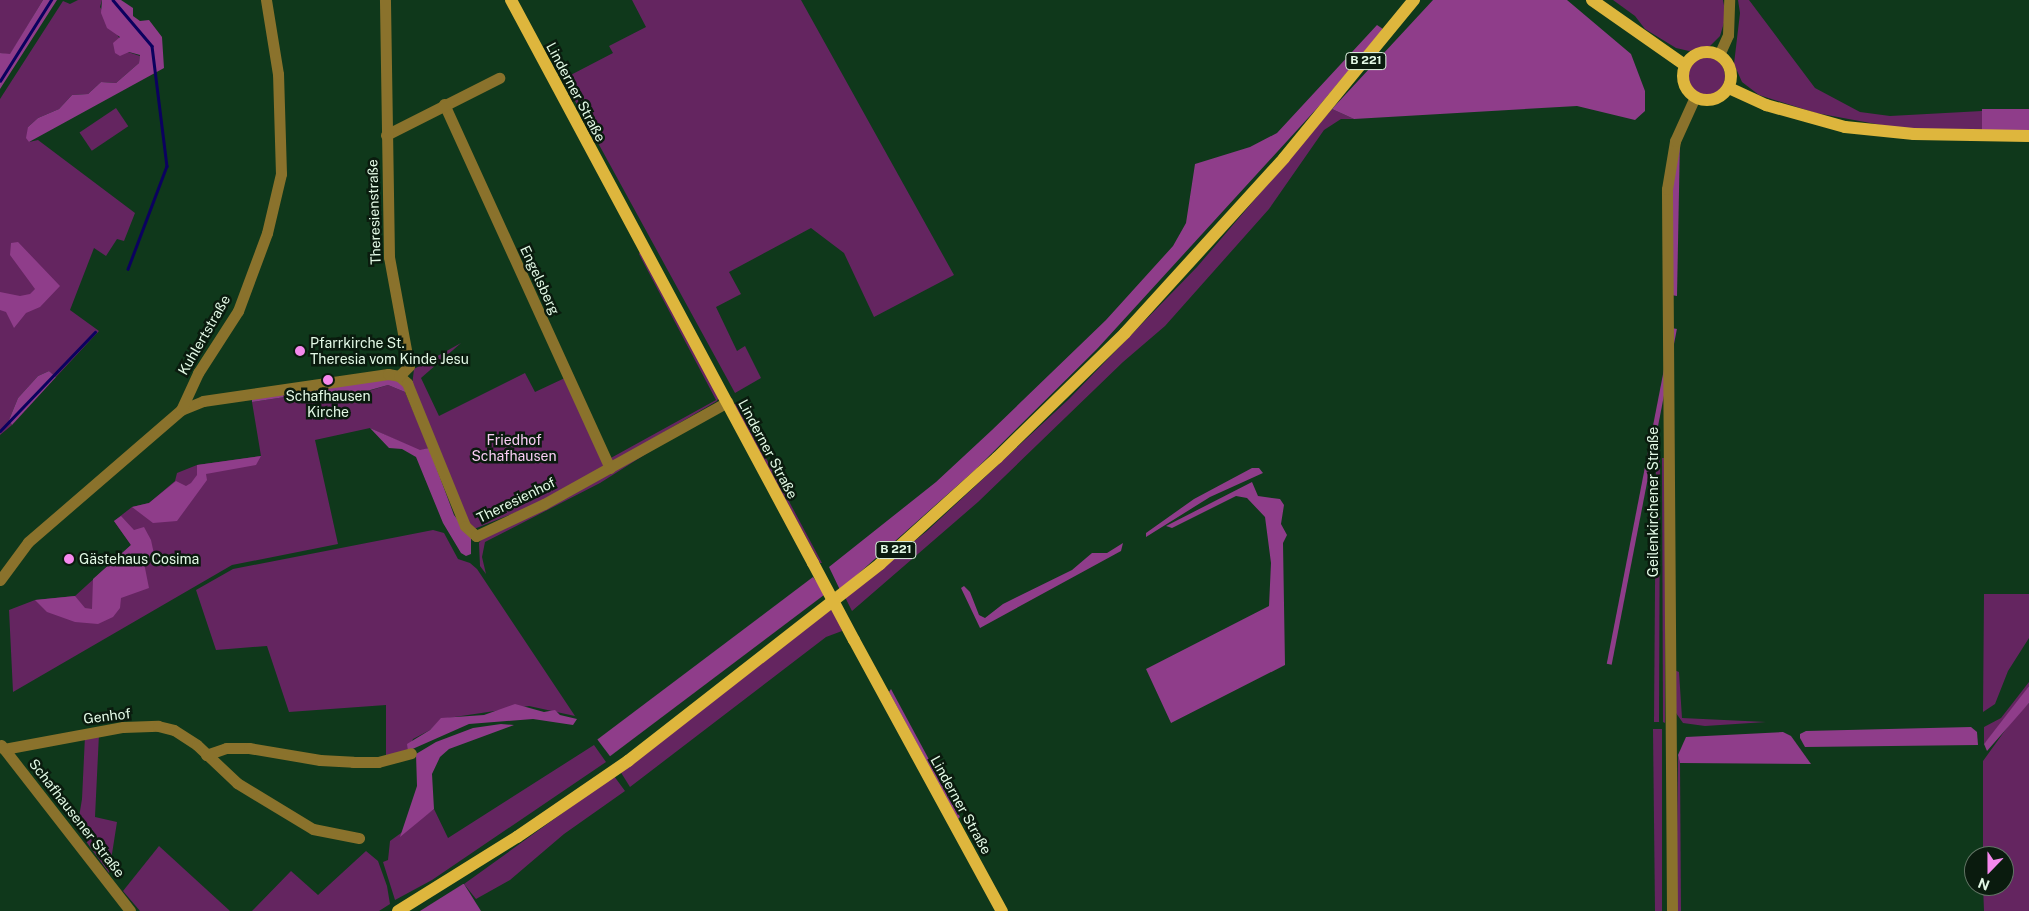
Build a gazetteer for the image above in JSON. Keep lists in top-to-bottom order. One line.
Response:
{"streets":{"main road":["B 221","Linderner Straße"],"street":["Theresienstraße","Engelsberg","Kuhlertstraße","Theresienhof","Geilenkirchener Straße","Genhof","Schafhausener Straße"]},"crossings":[["Linderner Straße","Theresienhof"],["Theresienstraße","Theresienhof"],["Engelsberg","Theresienhof"],["Genhof","Schafhausener Straße"]],"parks":["Friedhof Schafhausen"],"places":["Pfarrkirche St. Theresia vom Kinde Jesu","Schafhausen Kirche","Gästehaus Cosima"],"north":"bottom"}
